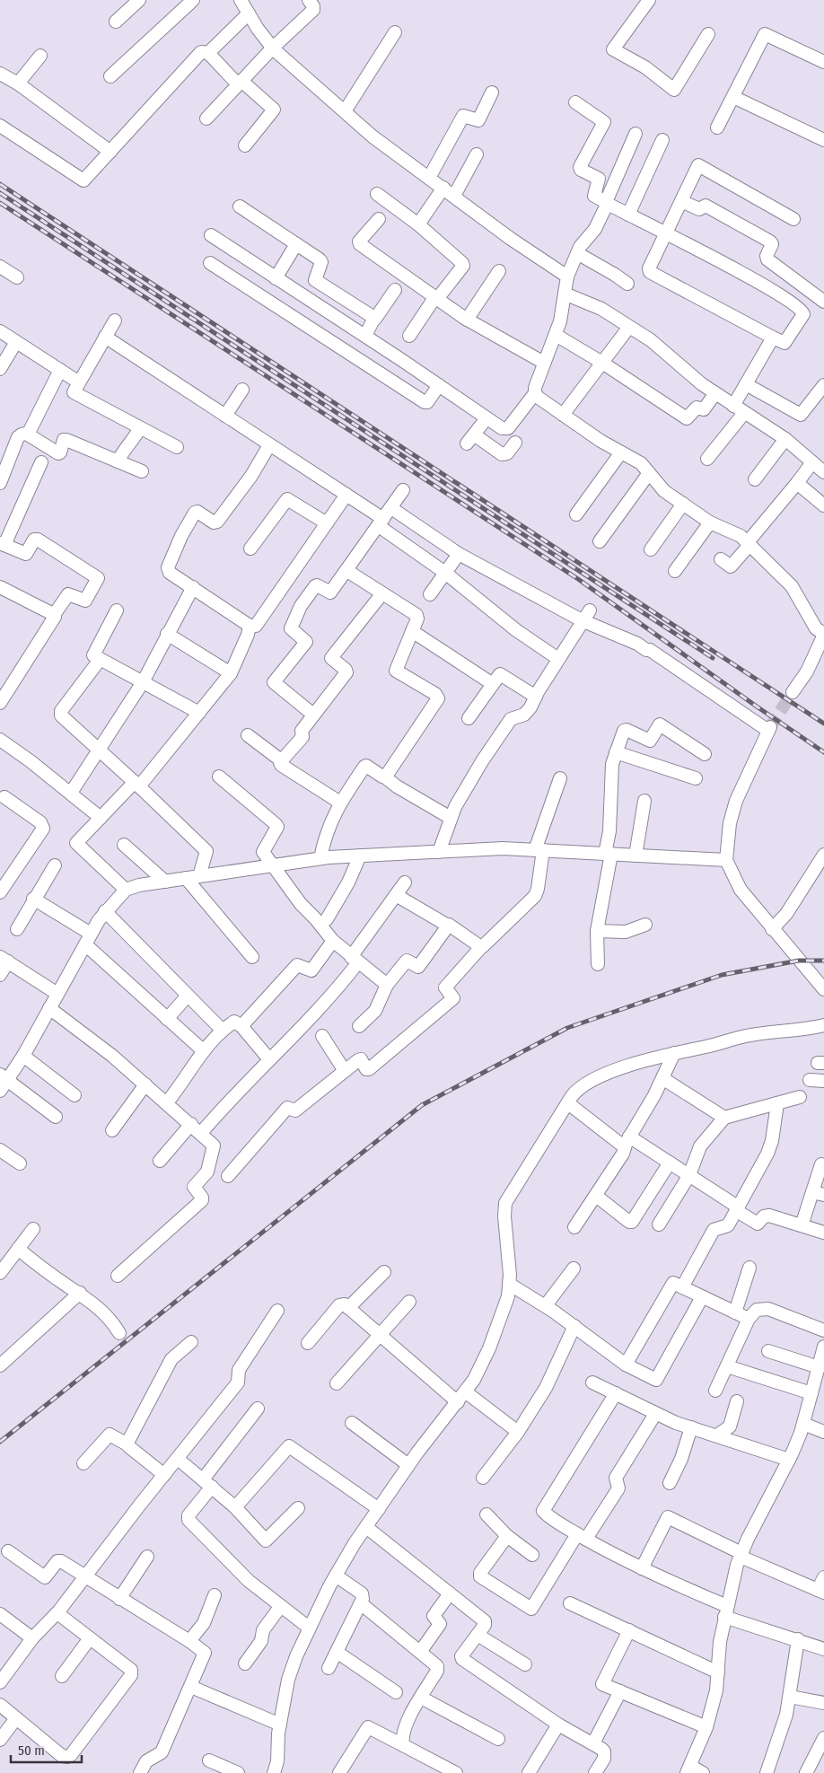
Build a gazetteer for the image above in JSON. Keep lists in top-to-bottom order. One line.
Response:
{"scale_bar":"50 m"}
